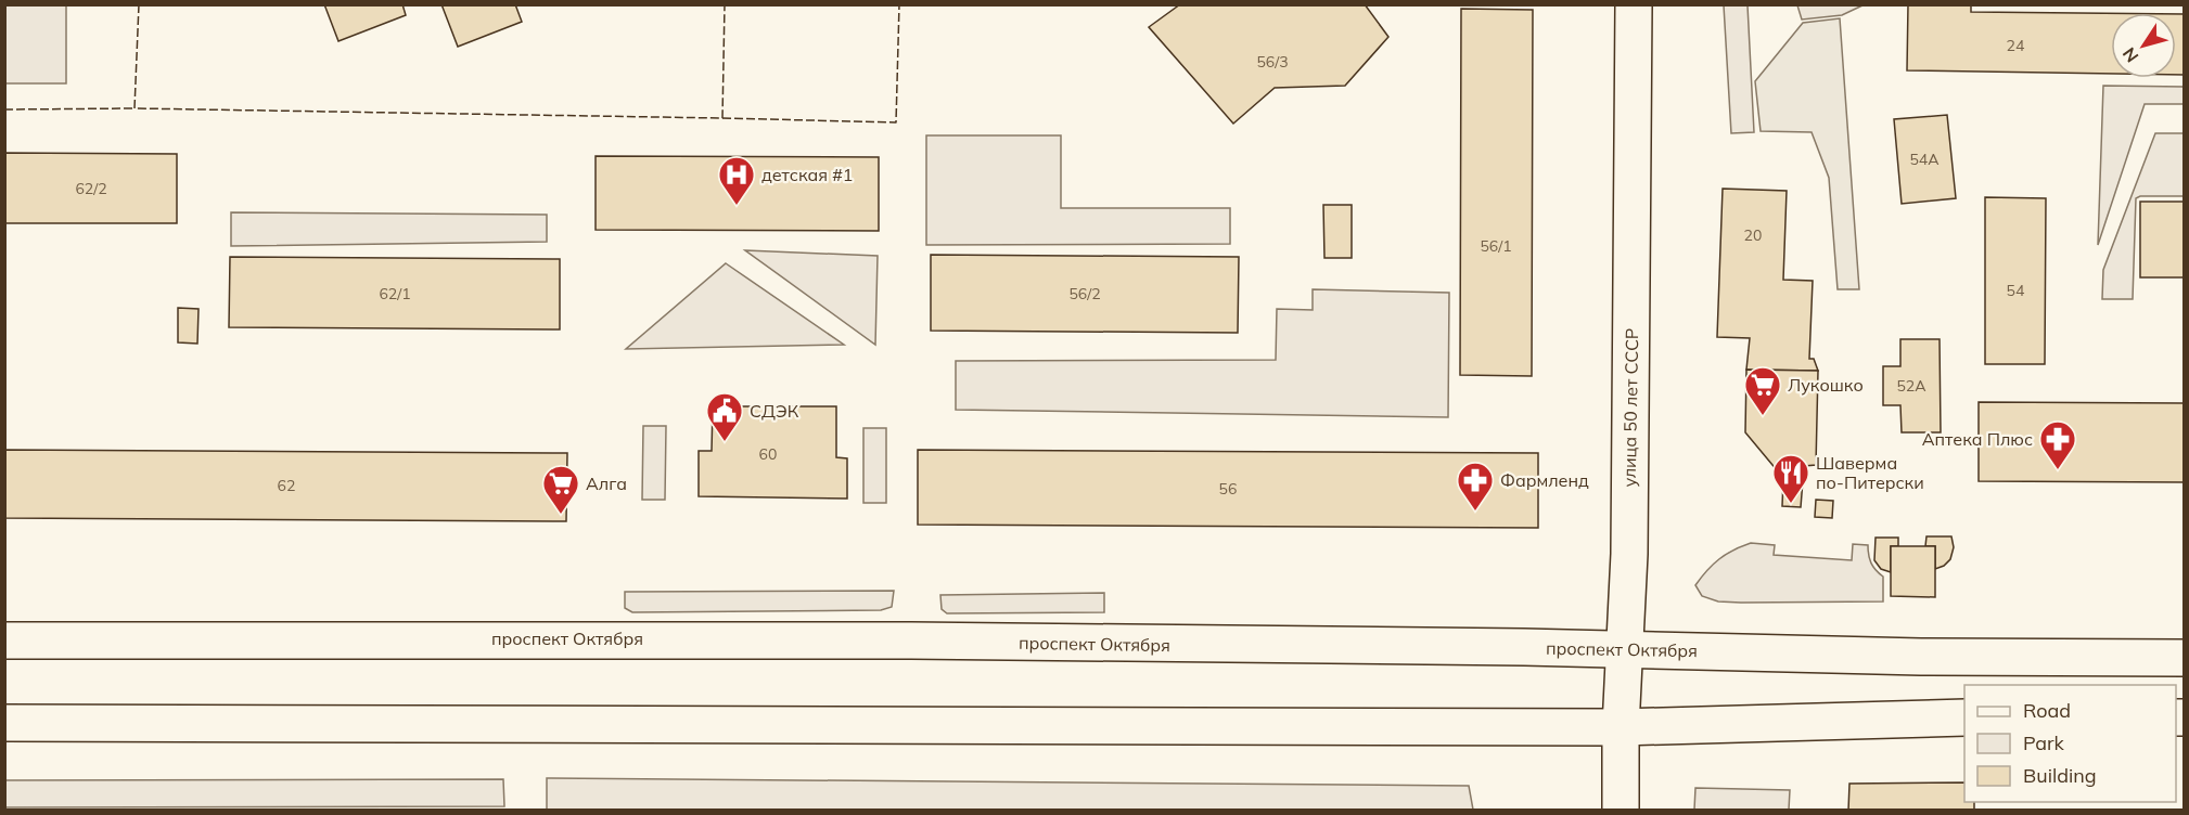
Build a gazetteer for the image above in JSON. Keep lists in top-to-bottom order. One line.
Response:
{"streets":{"main road":["улица 50 лет СССР","проспект Октября"]},"crossings":[["улица 50 лет СССР","проспект Октября"]],"places":{"hospital":["детская #1"],"supermarket":["Лукошко","Алга"],"public building":["СДЭК"],"pharmacy":["Аптека Плюс","Фармленд"],"restaurant":["Шаверма по-Питерски"]},"house_numbers":["24","56/3","54А","62/2","20","56/1","54","62/1","56/2","52А","60","62","56"],"legend":["Road","Park","Building"],"north":"bottom left"}
